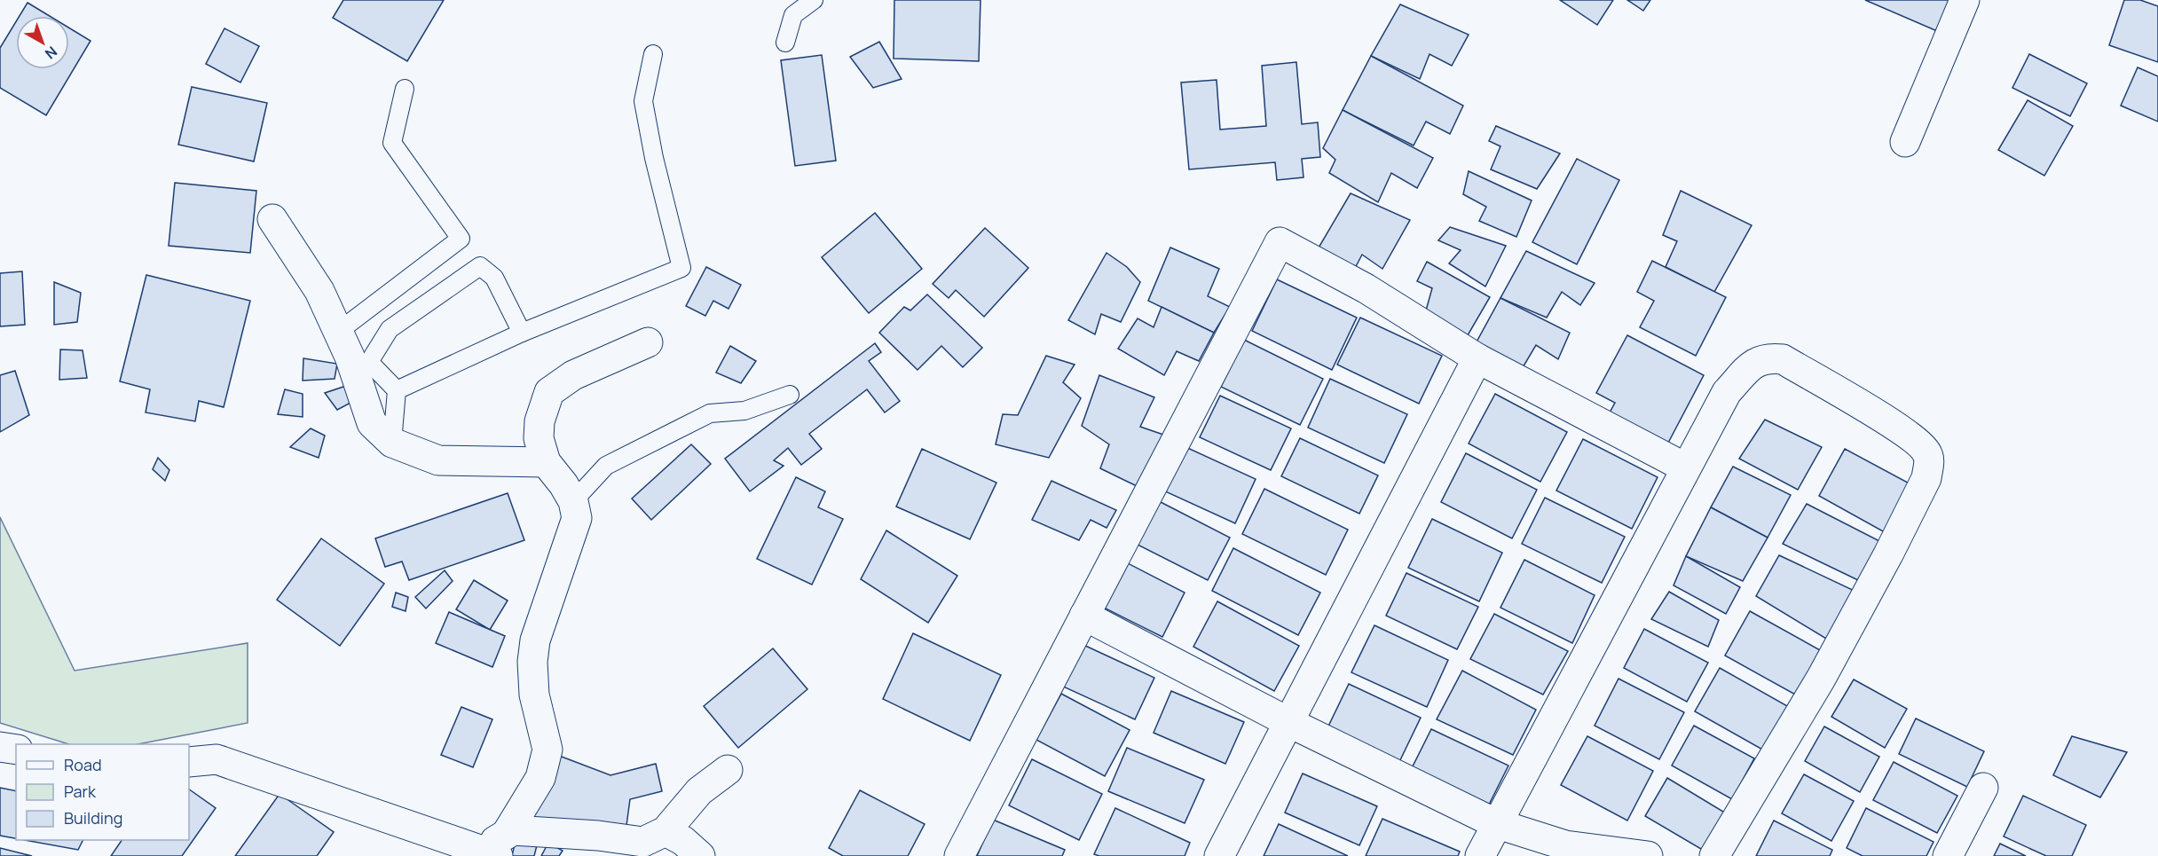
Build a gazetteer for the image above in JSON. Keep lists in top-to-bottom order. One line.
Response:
{"legend":["Road","Park","Building"],"north":"bottom right"}
